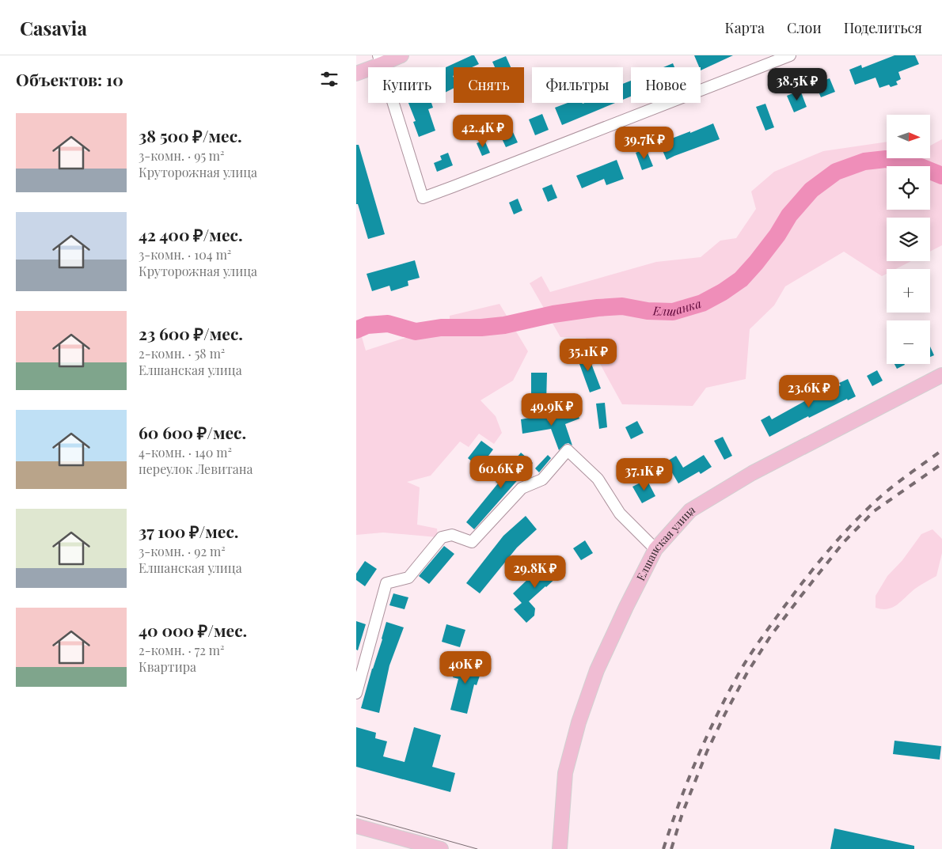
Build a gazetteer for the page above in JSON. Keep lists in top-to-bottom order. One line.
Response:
{"streets":{"main road":["Елшанская улица"]},"water":["Елшанка"],"north":"right","page":{"header":"Casavia","nav":["Карта","Слои","Поделиться"],"heading":"Объектов: 10","chip":["Купить","Снять","Фильтры","Новое"],"price":["38.5K ₽","42.4K ₽","39.7K ₽","35.1K ₽","23.6K ₽","49.9K ₽","60.6K ₽","37.1K ₽","29.8K ₽","40K ₽"],"list":[{"name":"38 500 ₽/мес.","note":"3-комн. · 95 m² · Круторожная улица"},{"name":"42 400 ₽/мес.","note":"3-комн. · 104 m² · Круторожная улица"},{"name":"23 600 ₽/мес.","note":"2-комн. · 58 m² · Елшанская улица"},{"name":"60 600 ₽/мес.","note":"4-комн. · 140 m² · переулок Левитана"},{"name":"37 100 ₽/мес.","note":"3-комн. · 92 m² · Елшанская улица"},{"name":"40 000 ₽/мес.","note":"2-комн. · 72 m² · Квартира"}],"map_buttons":["+","−"]}}
